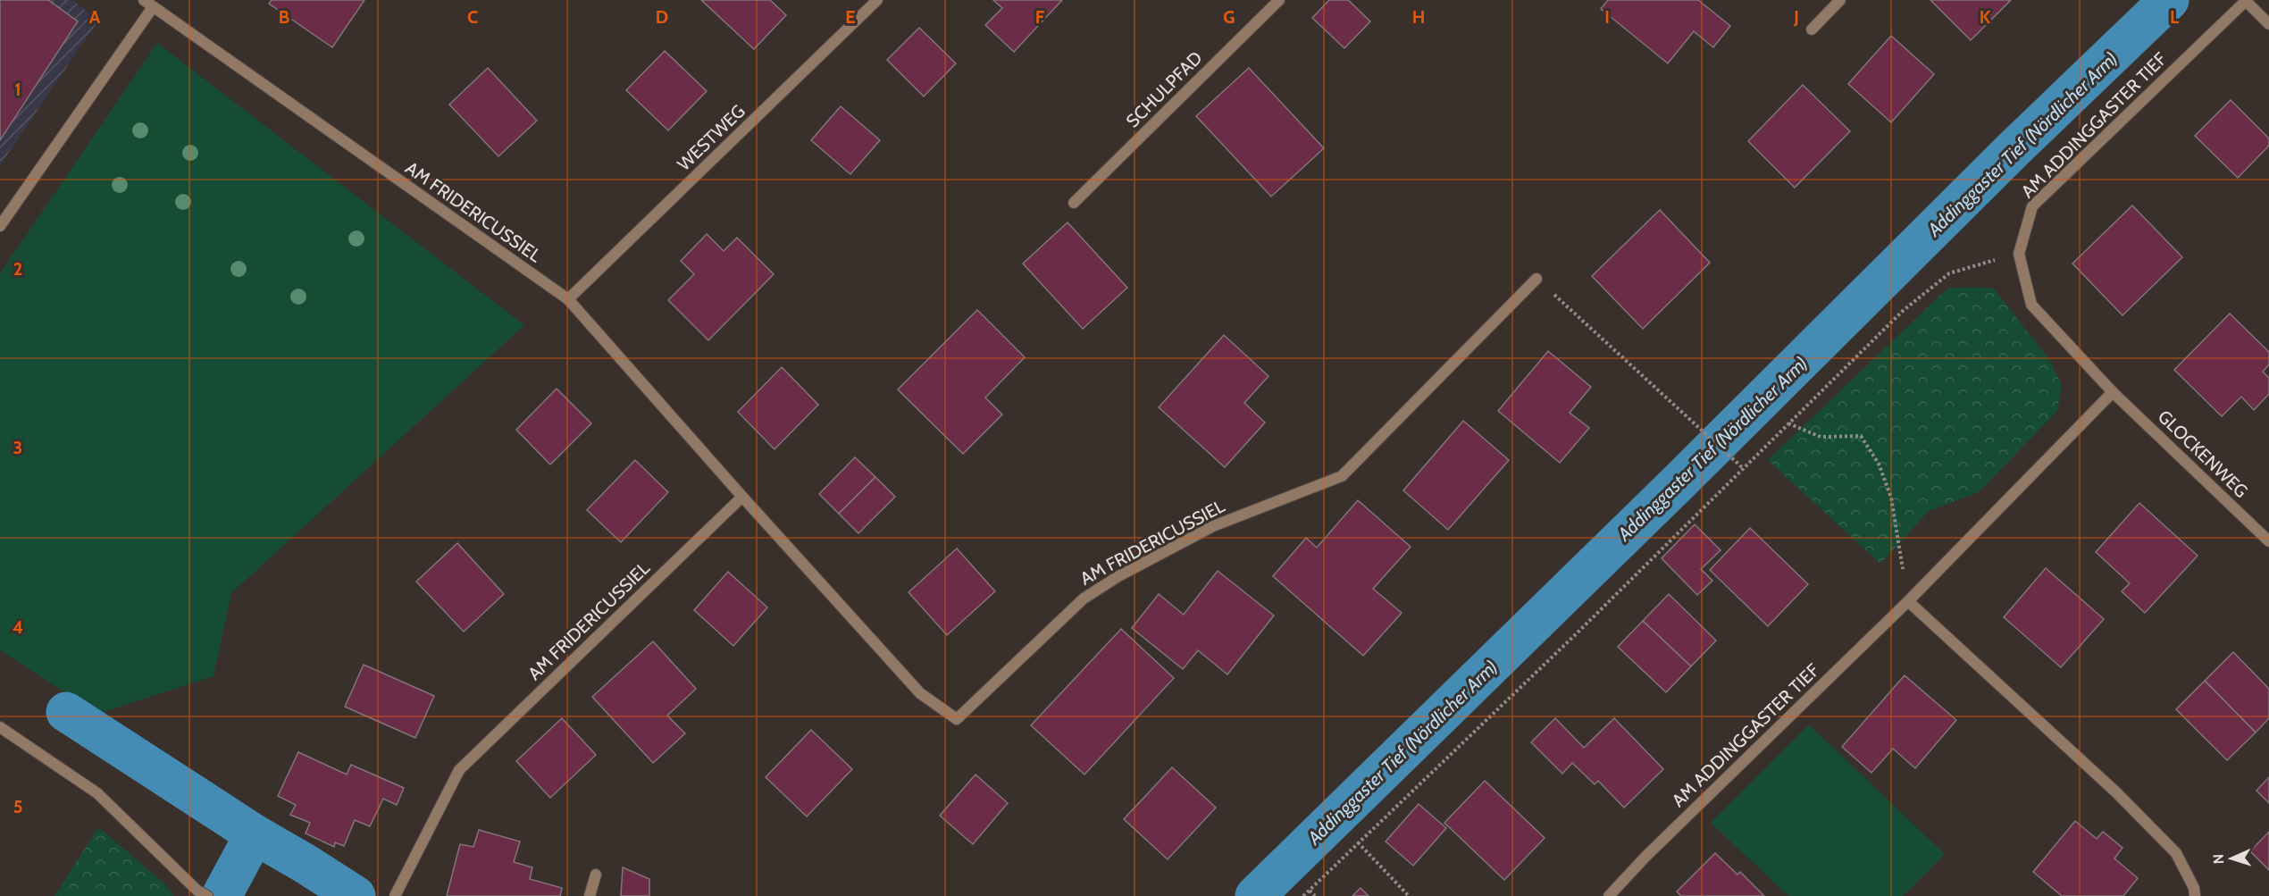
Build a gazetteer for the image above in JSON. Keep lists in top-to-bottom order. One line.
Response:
{"streets":{"street":["SCHULPFAD","AM ADDINGGASTER TIEF","WESTWEG","AM FRIDERICUSSIEL","GLOCKENWEG"]},"crossings":[["AM ADDINGGASTER TIEF","GLOCKENWEG"],["WESTWEG","AM FRIDERICUSSIEL"]],"water":["Addinggaster Tief (Nördlicher Arm)"],"north":"left","grid":{"columns":["A","B","C","D","E","F","G","H","I","J","K","L"],"rows":["1","2","3","4","5"]}}
